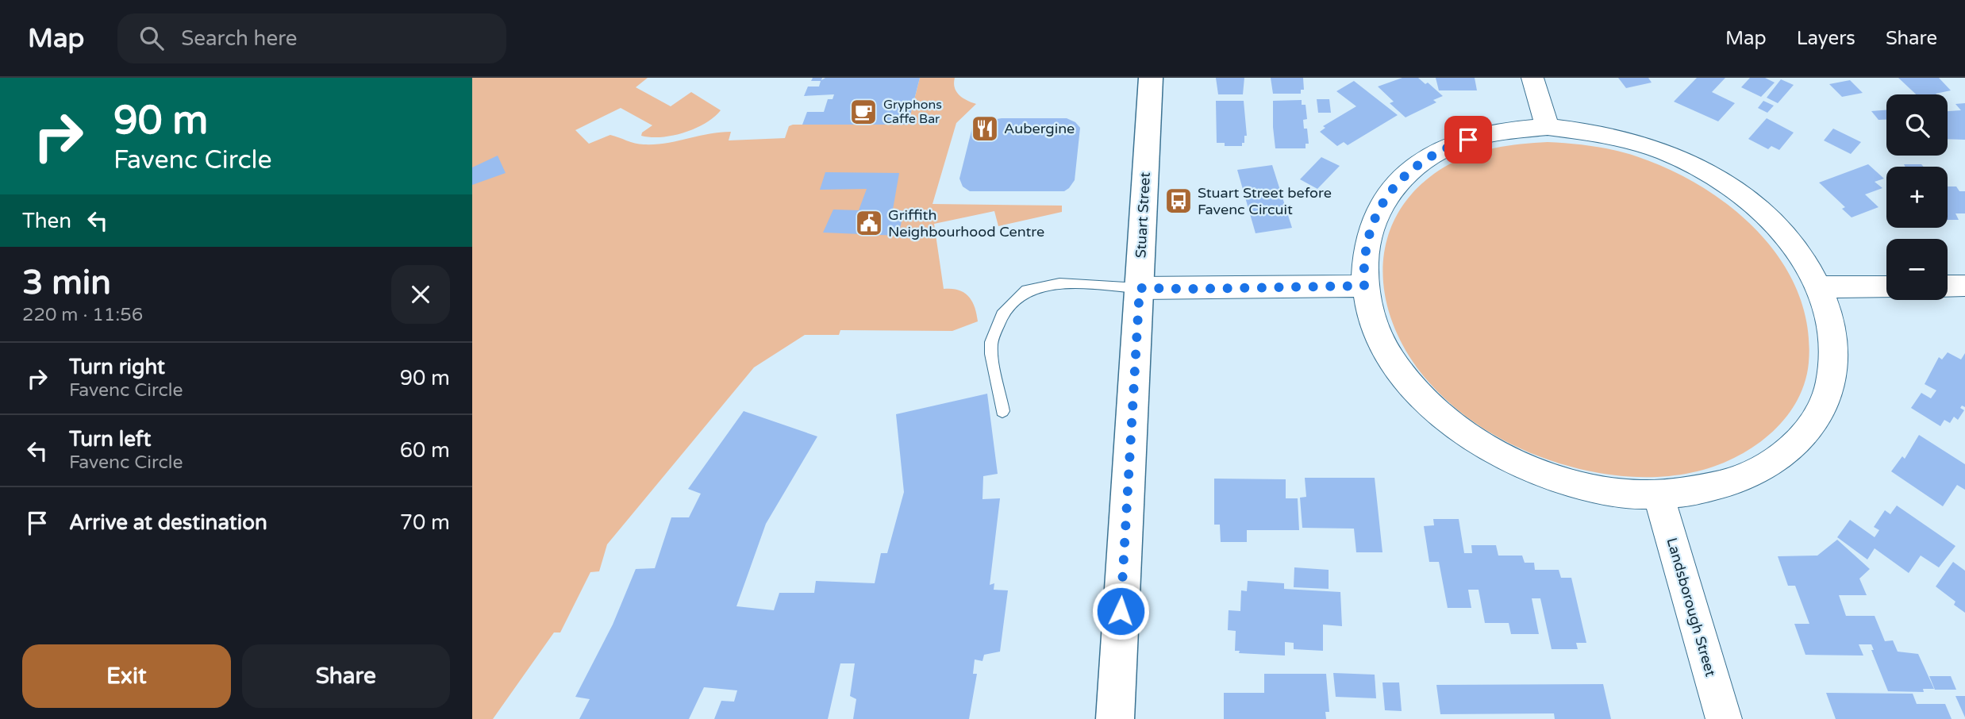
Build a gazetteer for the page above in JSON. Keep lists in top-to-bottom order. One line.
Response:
{"streets":{"street":["Stuart Street","Landsborough Street"]},"places":{"cafe":["Gryphons Caffe Bar"],"restaurant":["Aubergine"],"bus stop":["Stuart Street before Favenc Circuit"],"public building":["Griffith Neighbourhood Centre"]},"page":{"header":"Map","search":"Search here","nav":["Map","Layers","Share"],"turn":["90 m","Favenc Circle"],"map_buttons":["+","−"],"then":"Then","heading":["3 min","220 m · 11:56"],"list":[{"name":"Turn right","note":"Favenc Circle","value":"90 m"},{"name":"Turn left","note":"Favenc Circle","value":"60 m"},{"name":"Arrive at destination","value":"70 m"}],"buttons":["Exit","Share"]}}
